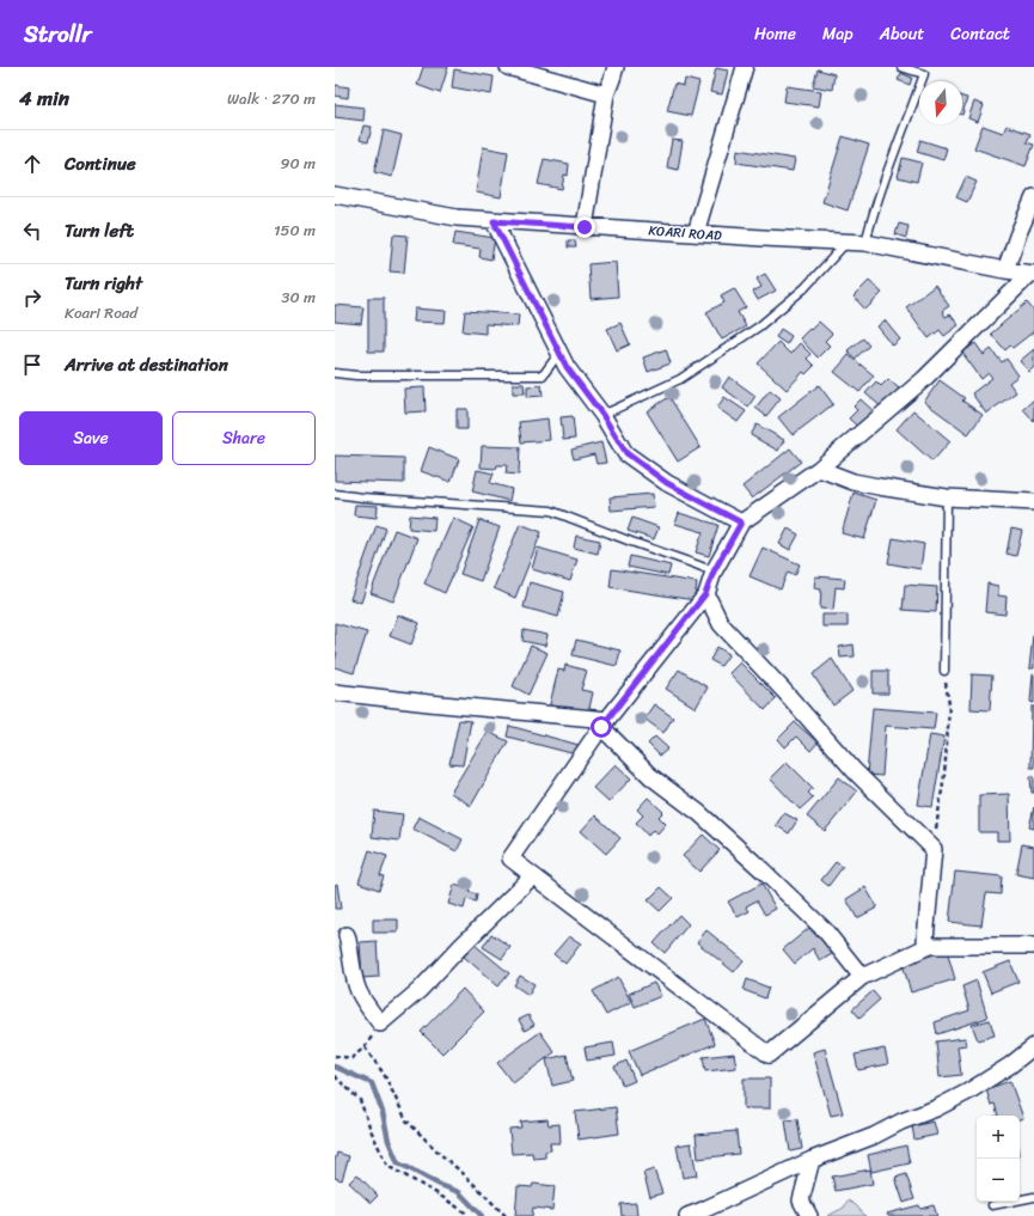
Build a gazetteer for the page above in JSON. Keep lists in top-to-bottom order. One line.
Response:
{"streets":{"street":["KOARI ROAD"]},"north":"bottom","page":{"header":"Strollr","nav":["Home","Map","About","Contact"],"heading":["4 min","Walk · 270 m"],"list":[["Continue","90 m"],["Turn left","150 m"],["Turn right","Koari Road","30 m"],"Arrive at destination"],"buttons":["Save","Share"],"map_buttons":["+","−"]}}
